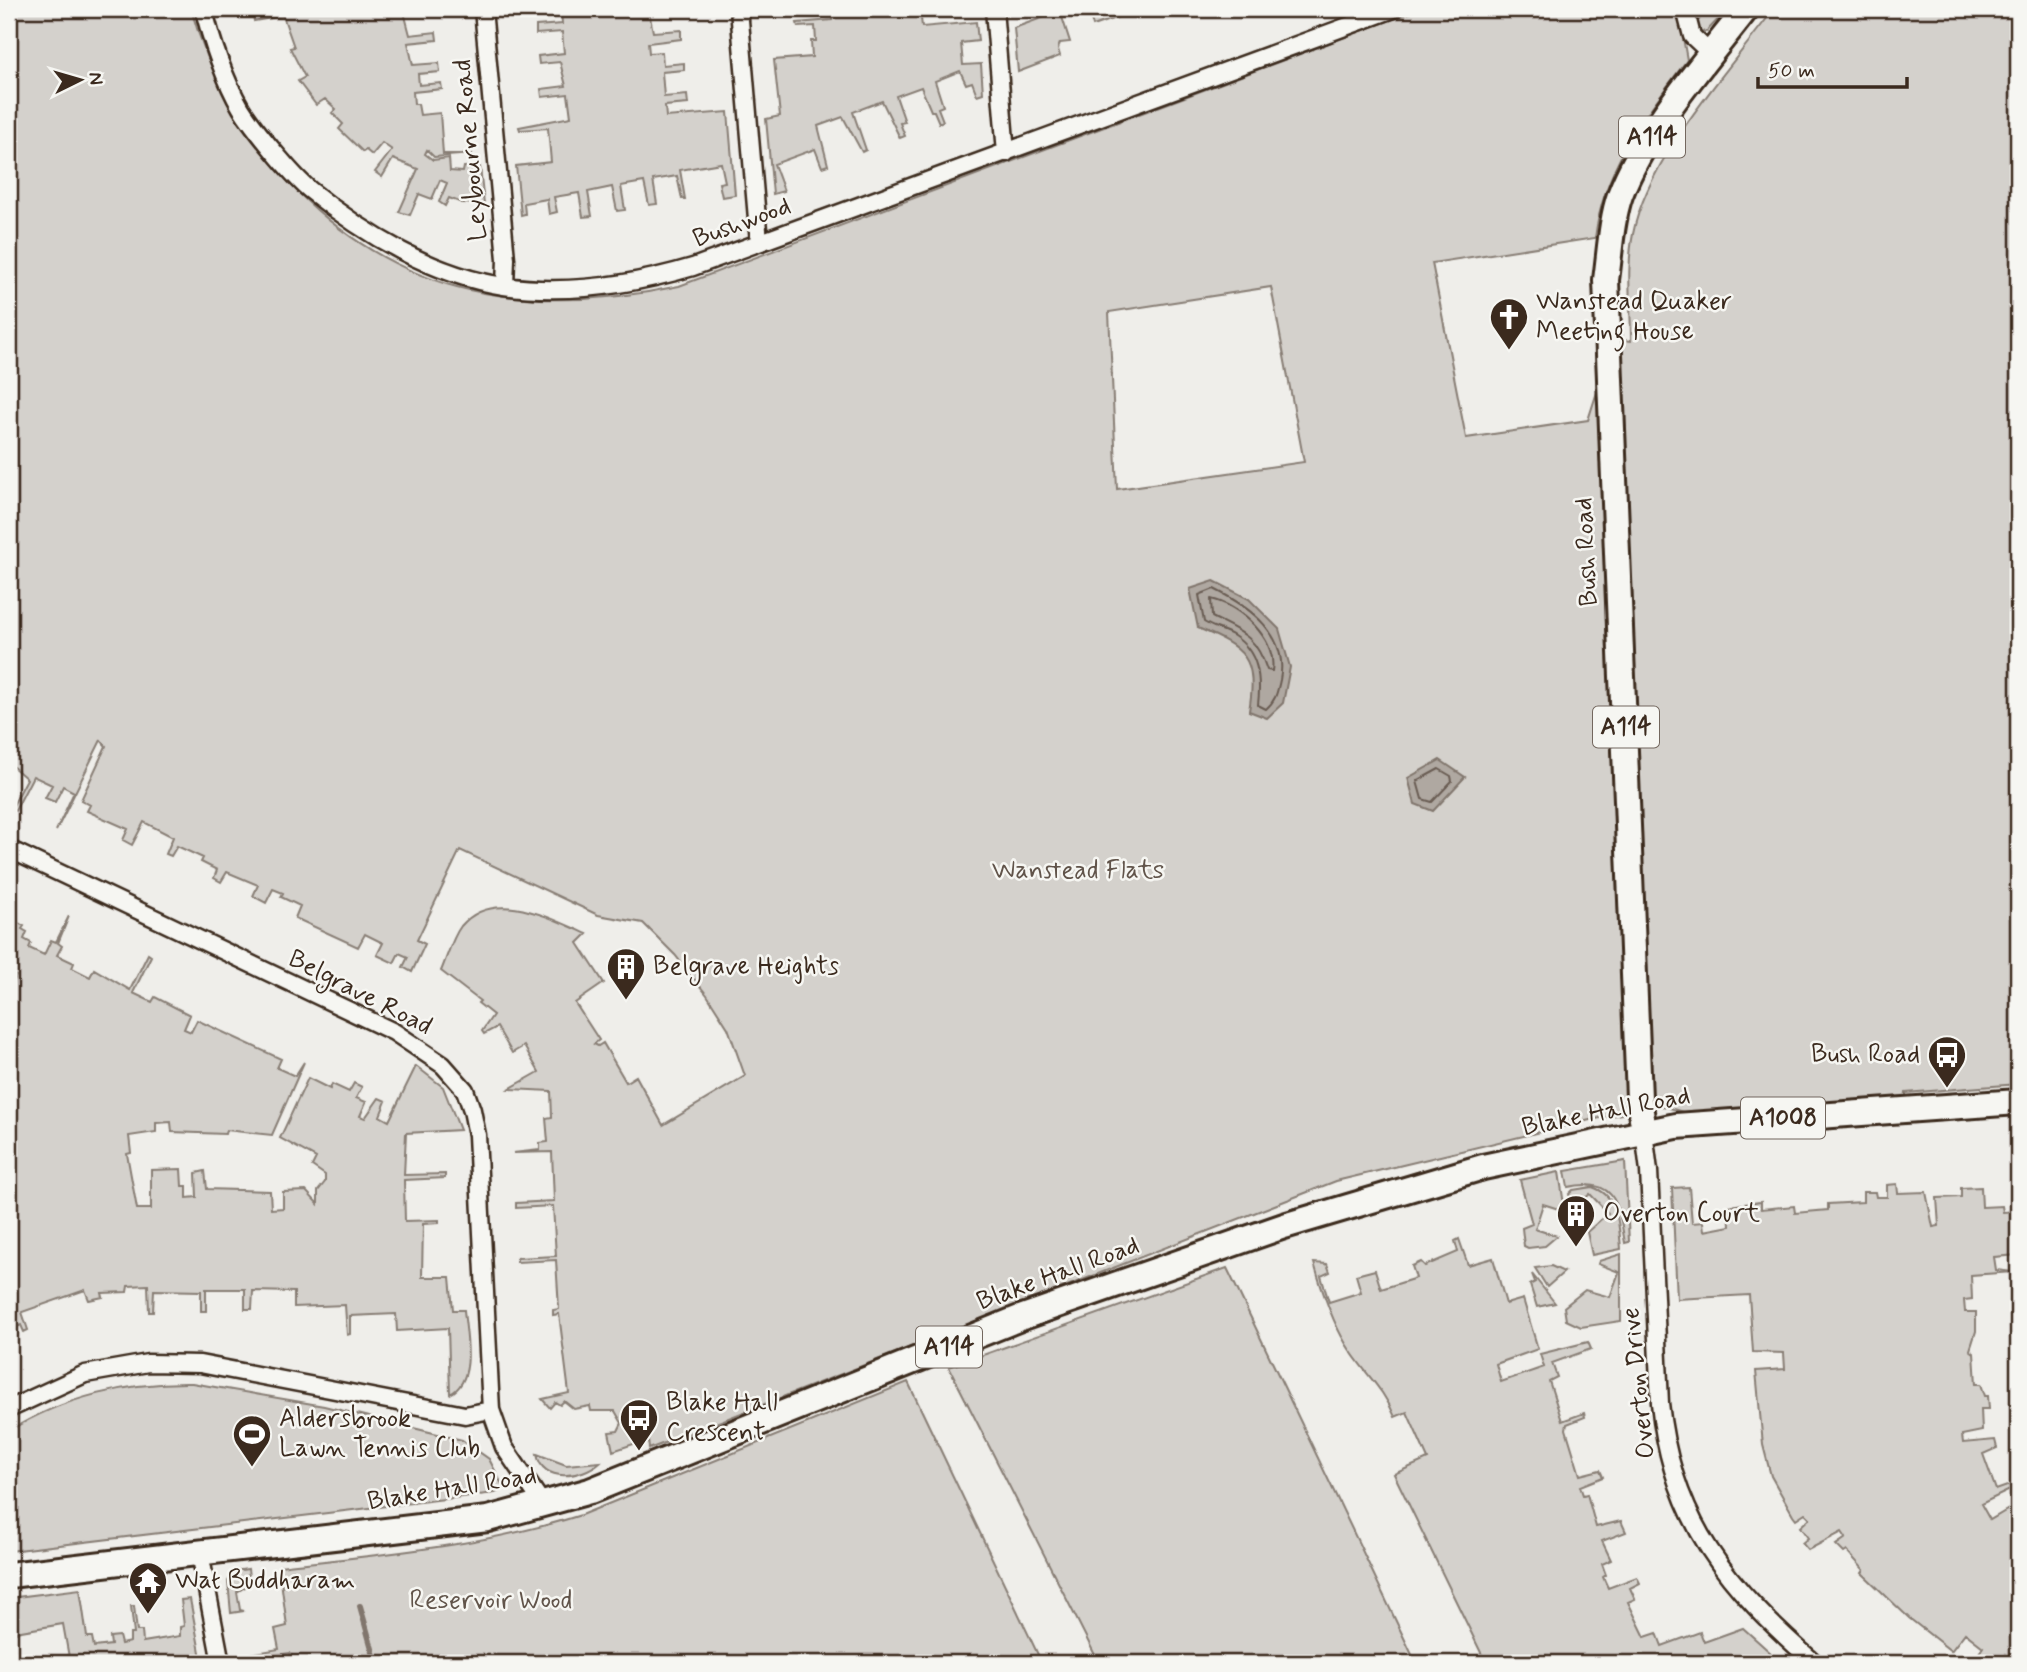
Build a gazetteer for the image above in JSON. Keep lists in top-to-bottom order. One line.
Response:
{"streets":{"main road":["A114","Bush Road","Blake Hall Road","A1008"],"street":["Leybourne Road","Bushwood","Belgrave Road","Overton Drive"]},"crossings":[["Leybourne Road","Bushwood"],["Bush Road","Blake Hall Road"],["Bush Road","Overton Drive"],["Blake Hall Road","Overton Drive"]],"parks":["Wanstead Flats","Reservoir Wood"],"places":{"church":["Wanstead Quaker Meeting House"],"building":["Belgrave Heights","Overton Court"],"bus stop":["Bush Road","Blake Hall Crescent"],"sports":["Aldersbrook Lawn Tennis Club"],"temple":["Wat Buddharam"]},"scale_bar":"50 m","north":"right"}
